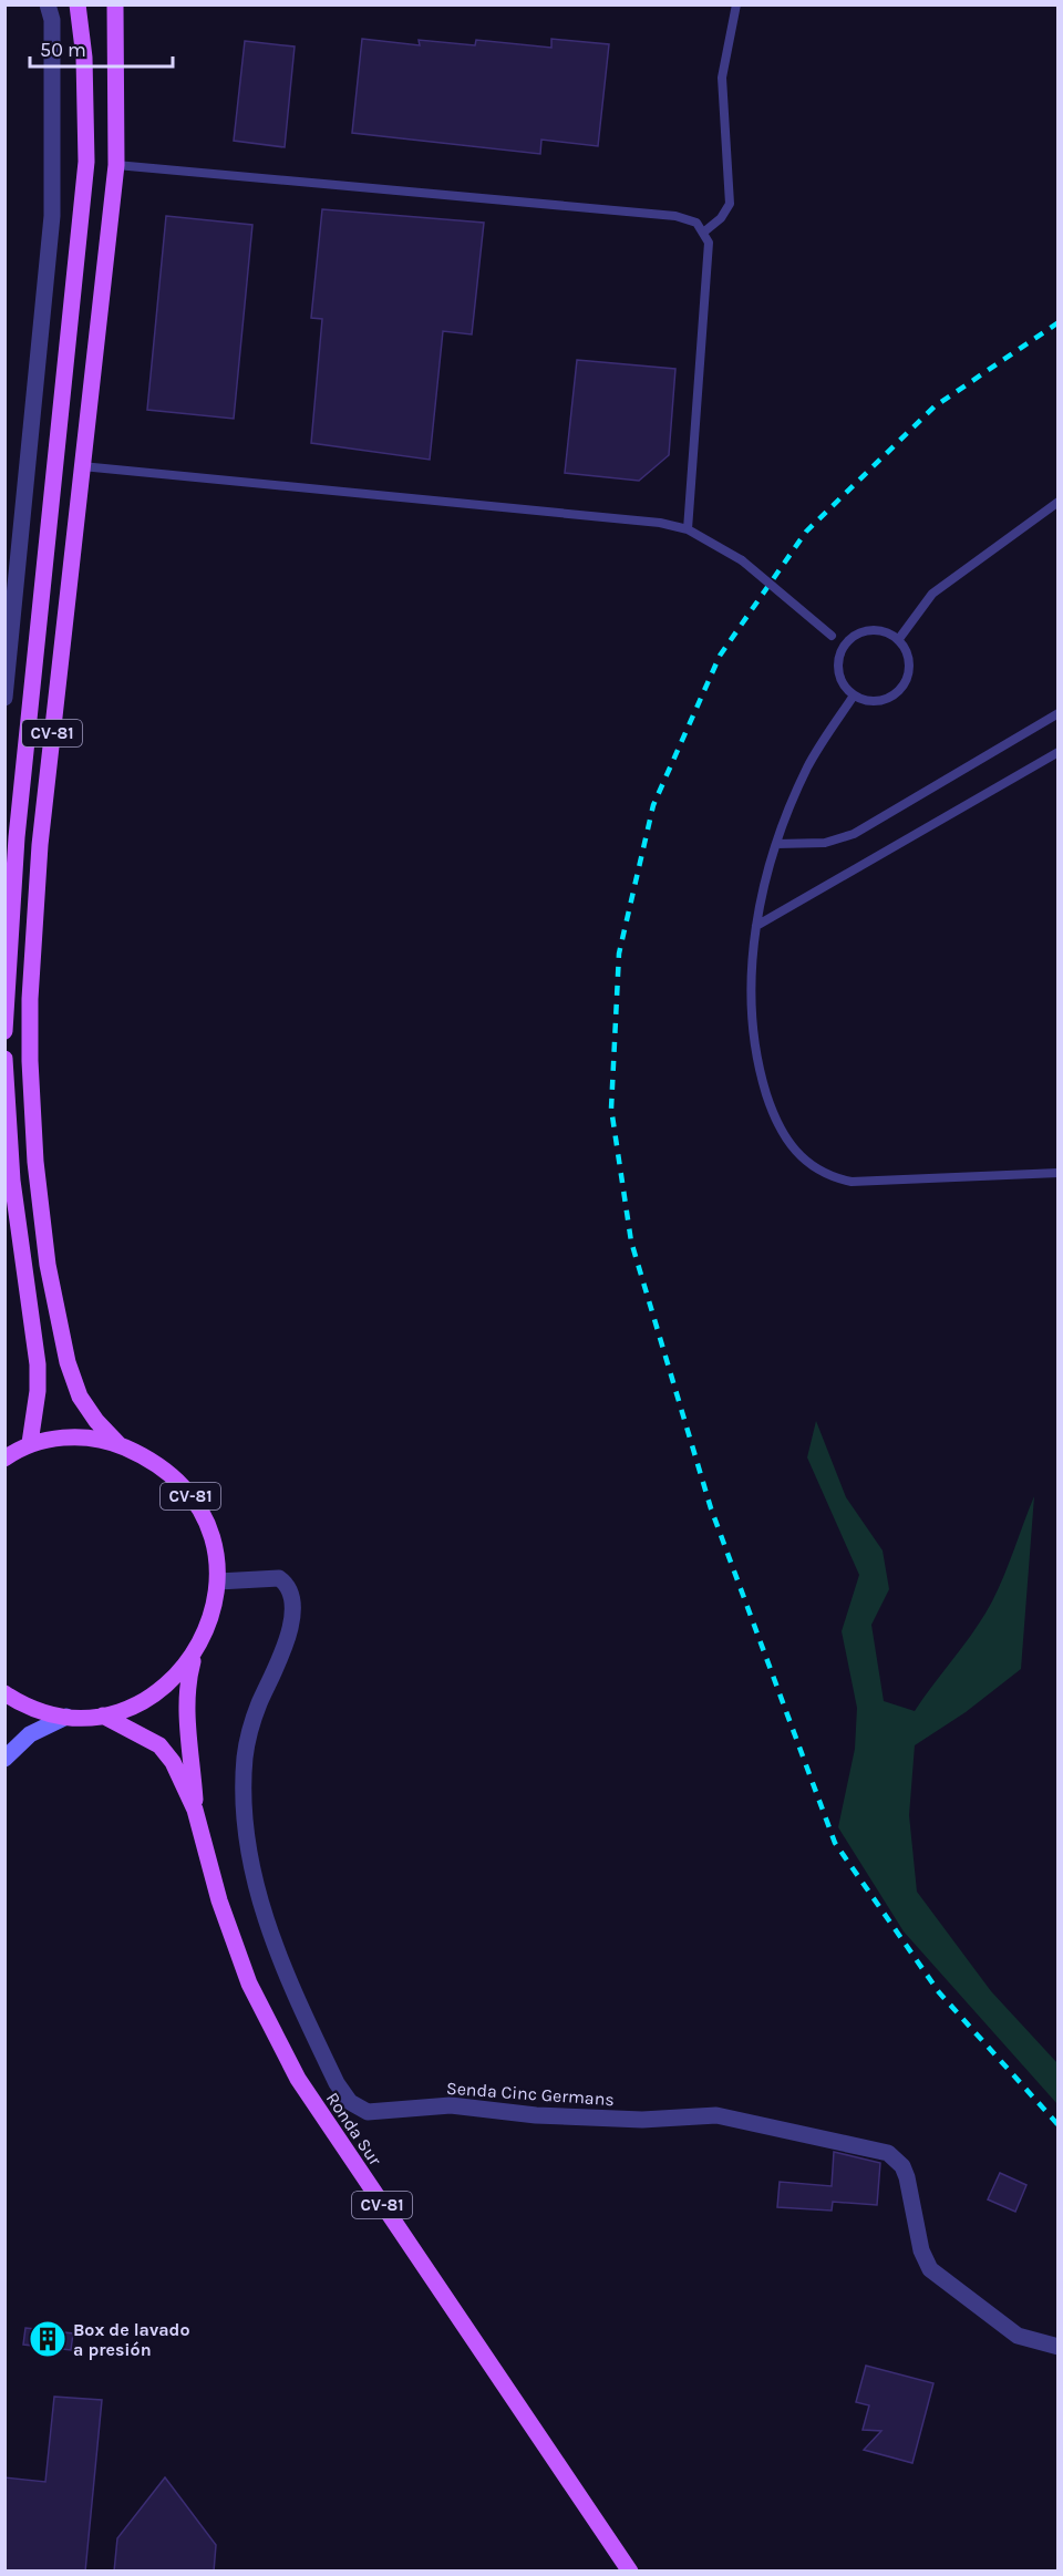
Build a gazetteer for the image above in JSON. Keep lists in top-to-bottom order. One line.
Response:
{"streets":{"main road":["CV-81","Ronda Sur"],"street":["Senda Cinc Germans"]},"crossings":[["CV-81","Senda Cinc Germans"],["CV-81","Ronda Sur"]],"places":{"building":["Box de lavado a presión"]},"scale_bar":"50 m"}
